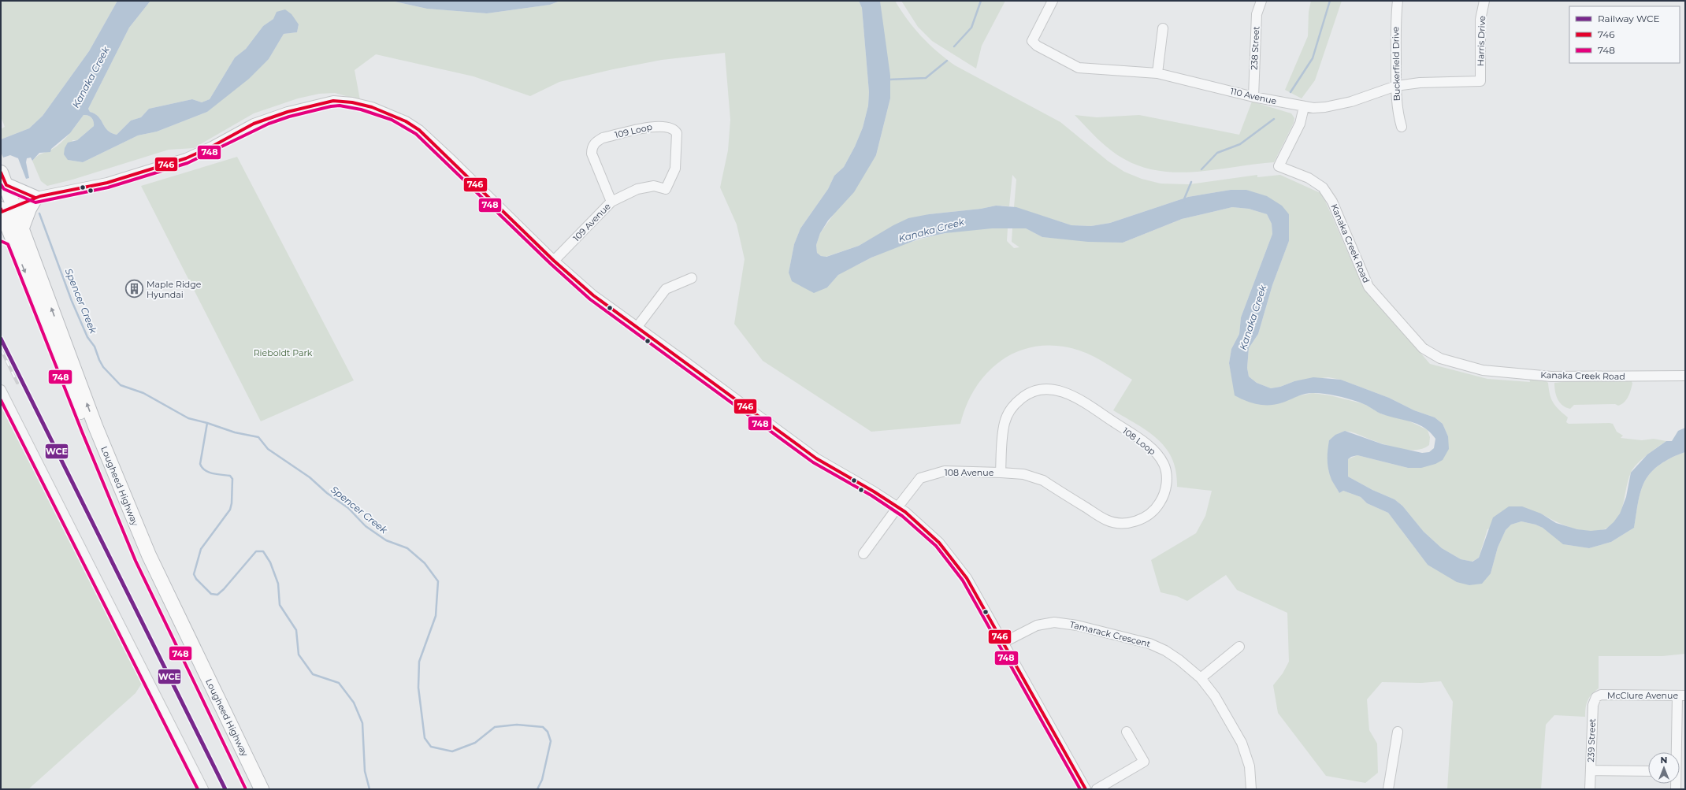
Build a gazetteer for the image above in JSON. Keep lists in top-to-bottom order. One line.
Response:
{"streets":{"highway":["Lougheed Highway"],"street":["Harris Drive","238 Street","Buckerfield Drive","110 Avenue","109 Loop","109 Avenue","Kanaka Creek Road","108 Loop","108 Avenue","Tamarack Crescent","McClure Avenue","239 Street"]},"crossings":[["Harris Drive","110 Avenue"],["238 Street","110 Avenue"],["Buckerfield Drive","110 Avenue"],["110 Avenue","Kanaka Creek Road"],["109 Loop","109 Avenue"],["108 Loop","108 Avenue"],["McClure Avenue","239 Street"]],"water":["Kanaka Creek","Spencer Creek"],"parks":["Rieboldt Park"],"places":{"building":["Maple Ridge Hyundai"]},"lines":["transit line 746","transit line 748","rail line WCE"],"legend":["Railway WCE","746","748"],"north":"top"}
